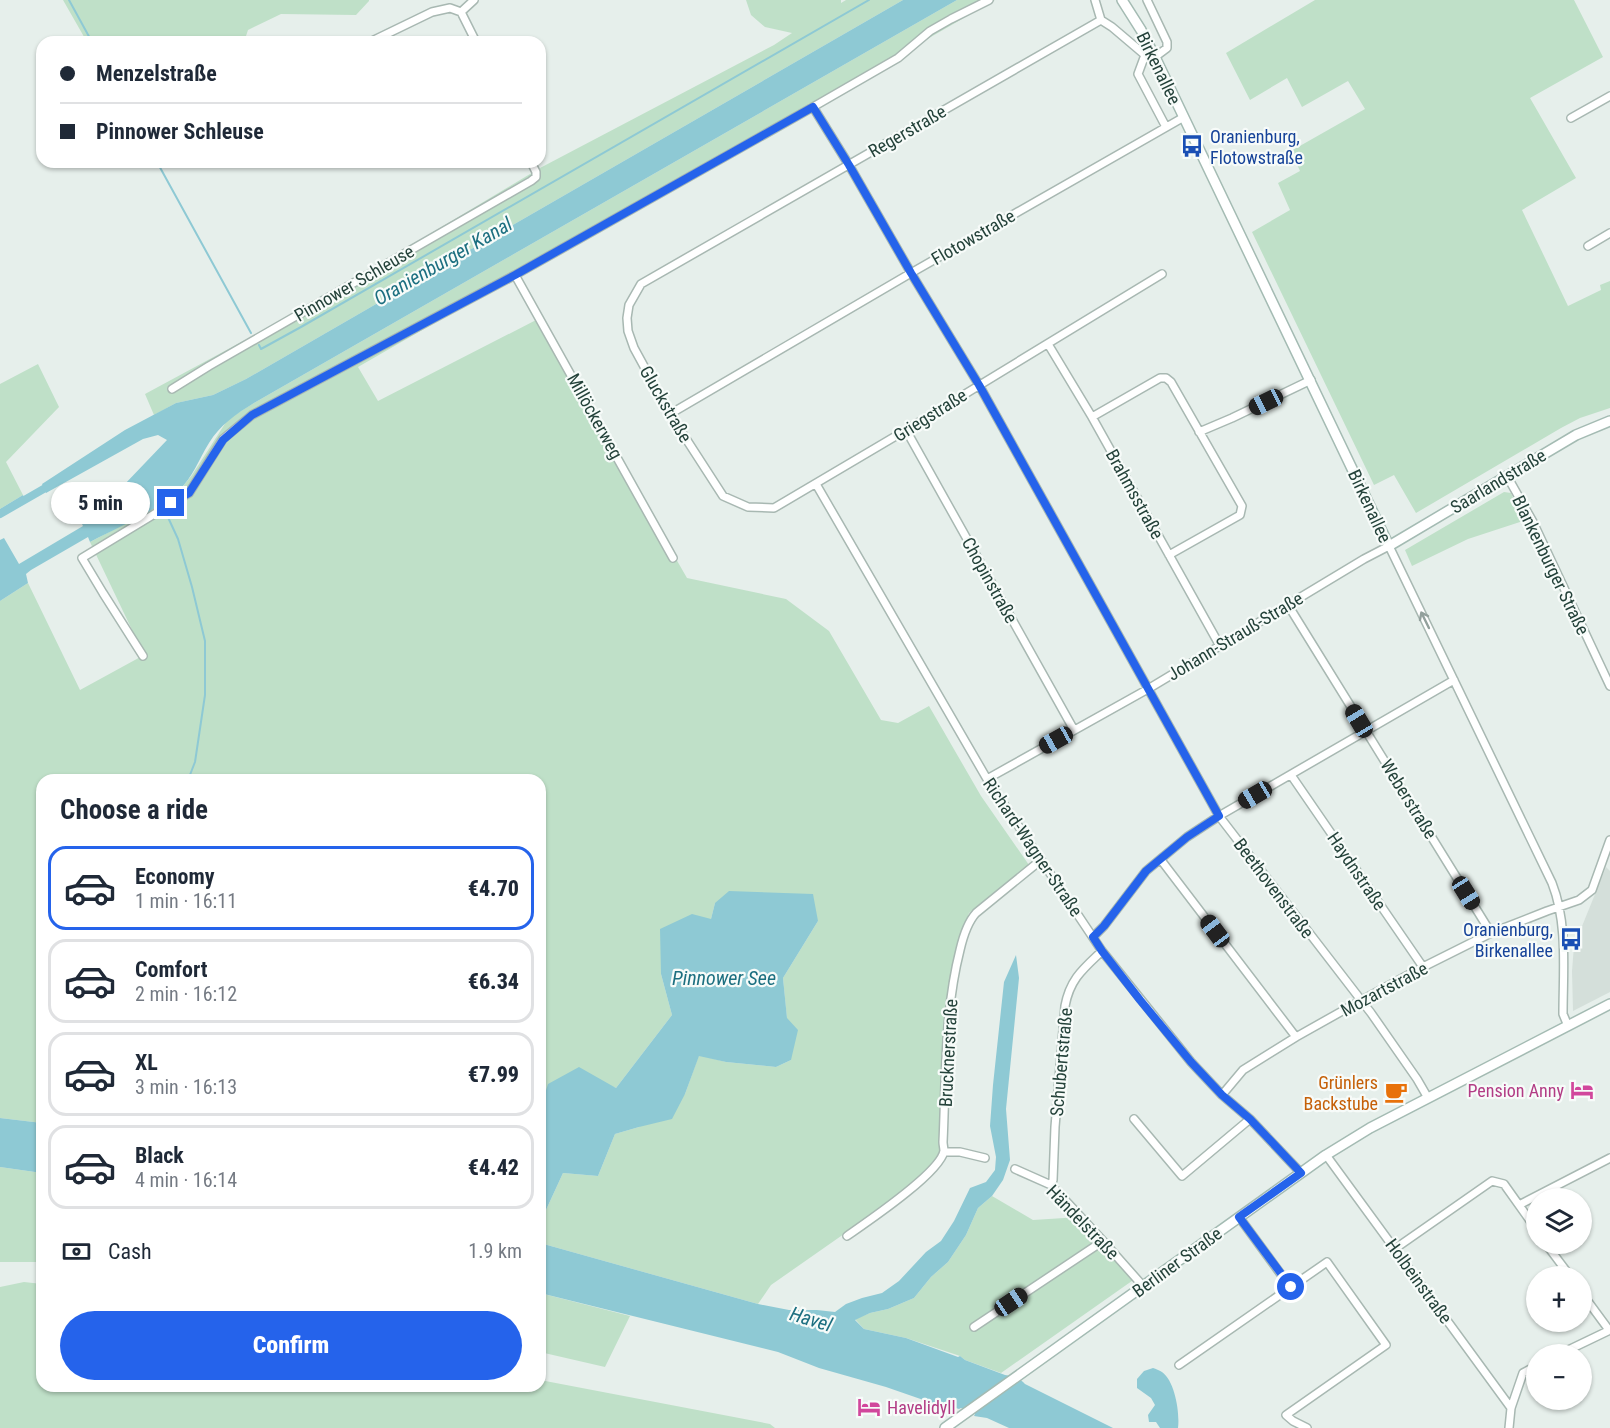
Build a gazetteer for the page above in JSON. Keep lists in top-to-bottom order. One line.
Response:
{"streets":{"street":["Birkenallee","Regerstraße","Flotowstraße","Pinnower Schleuse","Gluckstraße","Griegstraße","Millöckerweg","Saarlandstraße","Brahmsstraße","Blankenburger Straße","Chopinstraße","Johann-Strauß-Straße","Weberstraße","Richard-Wagner-Straße","Haydnstraße","Beethovenstraße","Mozartstraße","Brucknerstraße","Schubertstraße","Händelstraße","Berliner Straße","Holbeinstraße"]},"crossings":[["Birkenallee","Flotowstraße"],["Birkenallee","Saarlandstraße"],["Birkenallee","Johann-Strauß-Straße"],["Birkenallee","Mozartstraße"],["Birkenallee","Berliner Straße"],["Regerstraße","Gluckstraße"],["Regerstraße","Beethovenstraße"],["Flotowstraße","Gluckstraße"],["Flotowstraße","Beethovenstraße"],["Gluckstraße","Griegstraße"],["Griegstraße","Brahmsstraße"],["Griegstraße","Chopinstraße"],["Griegstraße","Richard-Wagner-Straße"],["Griegstraße","Beethovenstraße"],["Saarlandstraße","Blankenburger Straße"],["Saarlandstraße","Johann-Strauß-Straße"],["Brahmsstraße","Johann-Strauß-Straße"],["Chopinstraße","Johann-Strauß-Straße"],["Johann-Strauß-Straße","Weberstraße"],["Johann-Strauß-Straße","Richard-Wagner-Straße"],["Johann-Strauß-Straße","Beethovenstraße"],["Weberstraße","Mozartstraße"],["Richard-Wagner-Straße","Mozartstraße"],["Richard-Wagner-Straße","Brucknerstraße"],["Richard-Wagner-Straße","Schubertstraße"],["Richard-Wagner-Straße","Berliner Straße"],["Haydnstraße","Mozartstraße"],["Beethovenstraße","Mozartstraße"],["Beethovenstraße","Berliner Straße"],["Schubertstraße","Händelstraße"],["Händelstraße","Berliner Straße"],["Berliner Straße","Holbeinstraße"]],"water":["Oranienburger Kanal","Pinnower See","Havel"],"places":{"bus stop":["Oranienburg, Flotowstraße","Oranienburg, Birkenallee"],"hotel":["Pension Anny","Havelidyll"],"cafe":["Grünlers Backstube"]},"page":{"banner":["Menzelstraße","Pinnower Schleuse"],"bubble":"5 min","heading":"Choose a ride","list":[{"name":"Economy","note":"1 min · 16:11","value":"€4.70"},{"name":"Comfort","note":"2 min · 16:12","value":"€6.34"},{"name":"XL","note":"3 min · 16:13","value":"€7.99"},{"name":"Black","note":"4 min · 16:14","value":"€4.42"}],"map_buttons":["+","−"],"pay":["Cash","1.9 km"],"buttons":"Confirm"}}
